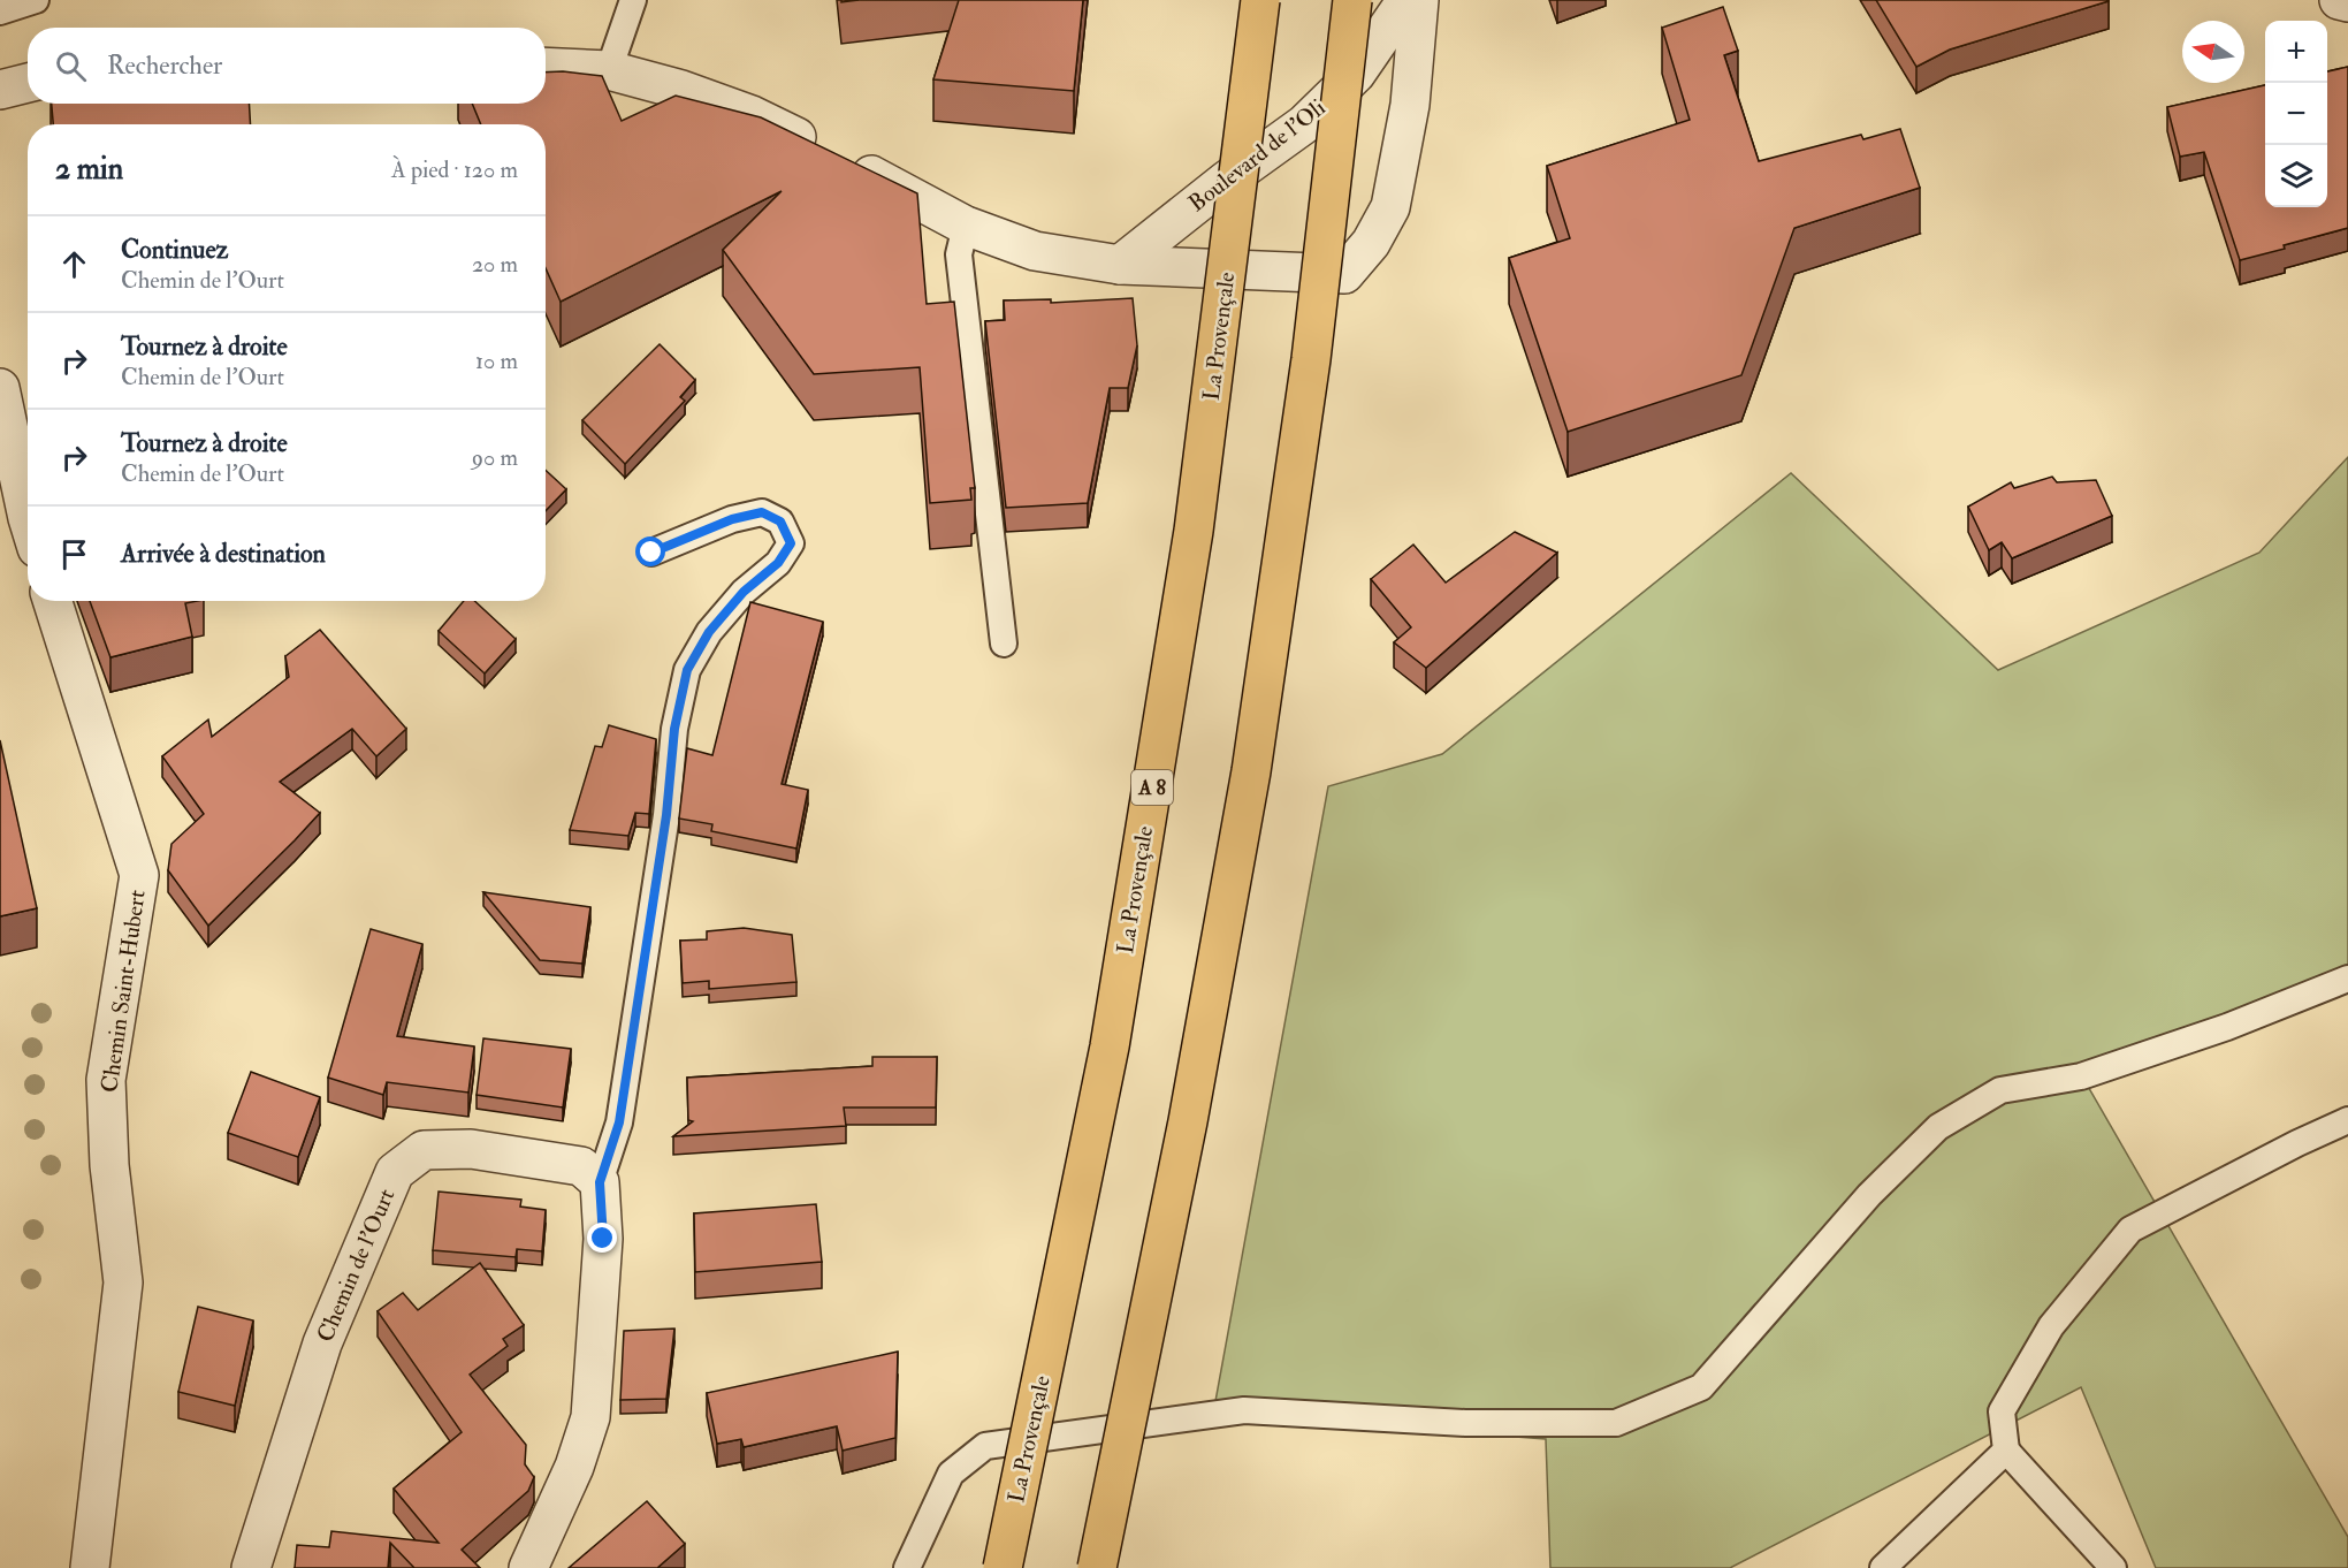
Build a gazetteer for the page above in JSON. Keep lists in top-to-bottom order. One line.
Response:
{"streets":{"highway":["La Provençale","A 8"],"street":["Boulevard de l'Oli","Chemin Saint-Hubert","Chemin de l'Ourt"]},"north":"left","page":{"map_buttons":["+","−"],"search":"Rechercher","heading":["2 min","À pied · 120 m"],"list":[["Continuez","Chemin de l'Ourt","20 m"],["Tournez à droite","Chemin de l'Ourt","10 m"],["Tournez à droite","Chemin de l'Ourt","90 m"],"Arrivée à destination"]}}
